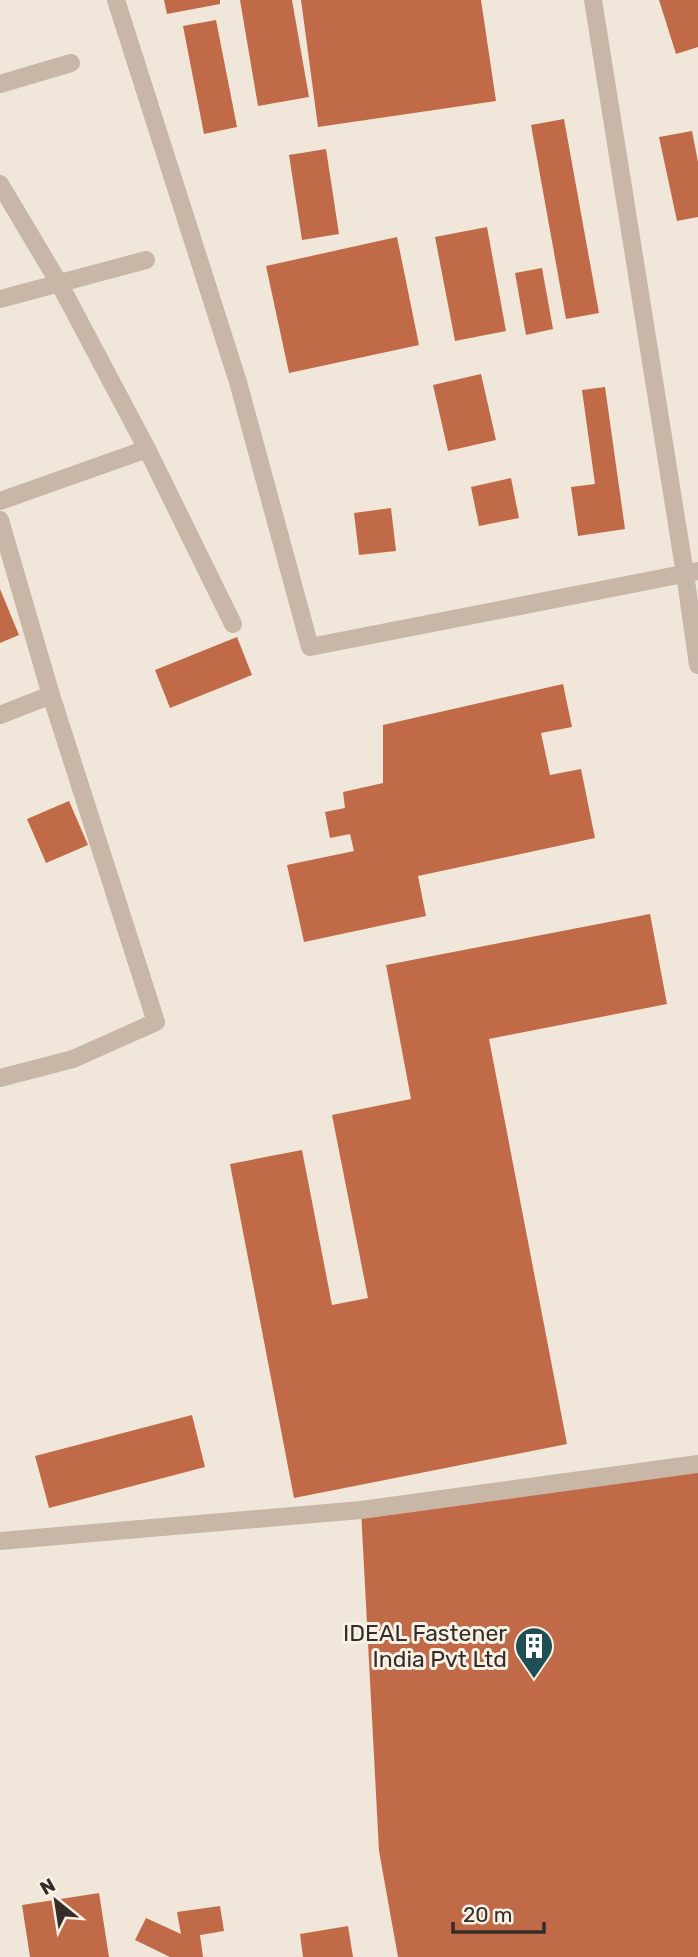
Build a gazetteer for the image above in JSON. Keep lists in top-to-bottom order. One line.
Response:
{"places":{"building":["IDEAL Fastener India Pvt Ltd"]},"scale_bar":"20 m","north":"top left"}
